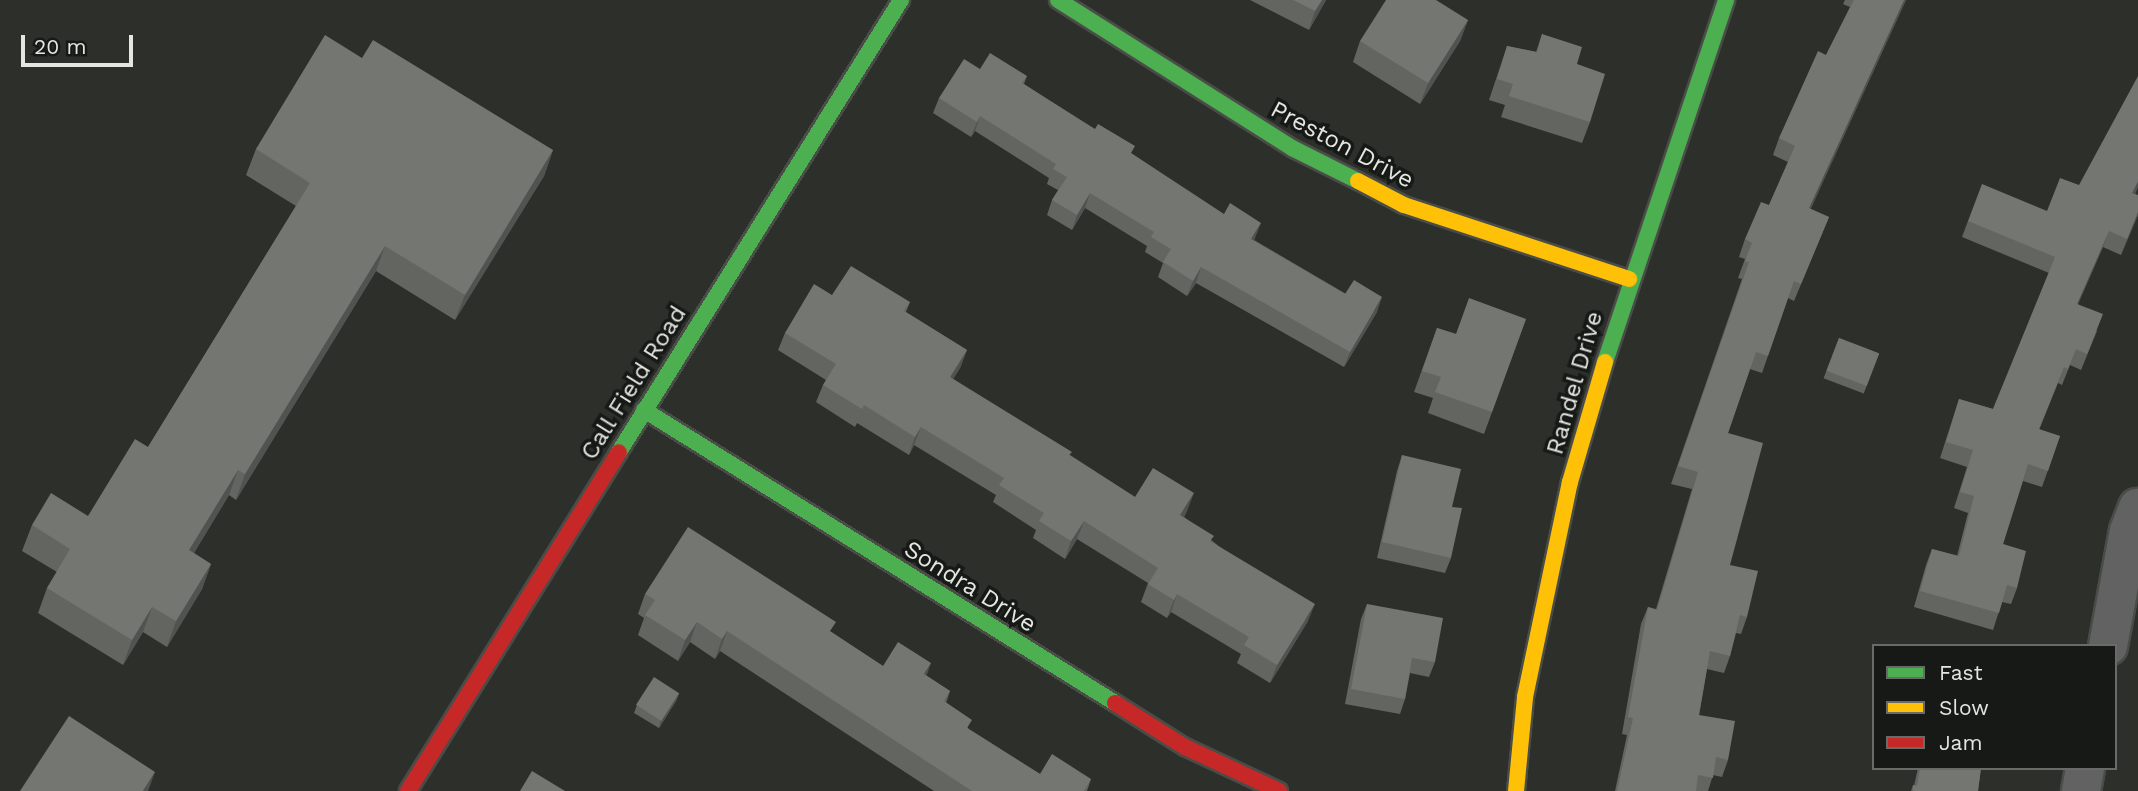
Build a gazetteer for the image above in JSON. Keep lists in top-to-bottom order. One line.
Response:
{"streets":{"street":["Preston Drive","Call Field Road","Randel Drive","Sondra Drive"]},"crossings":[["Preston Drive","Randel Drive"],["Call Field Road","Sondra Drive"]],"legend":["Fast","Slow","Jam"],"scale_bar":"20 m"}
